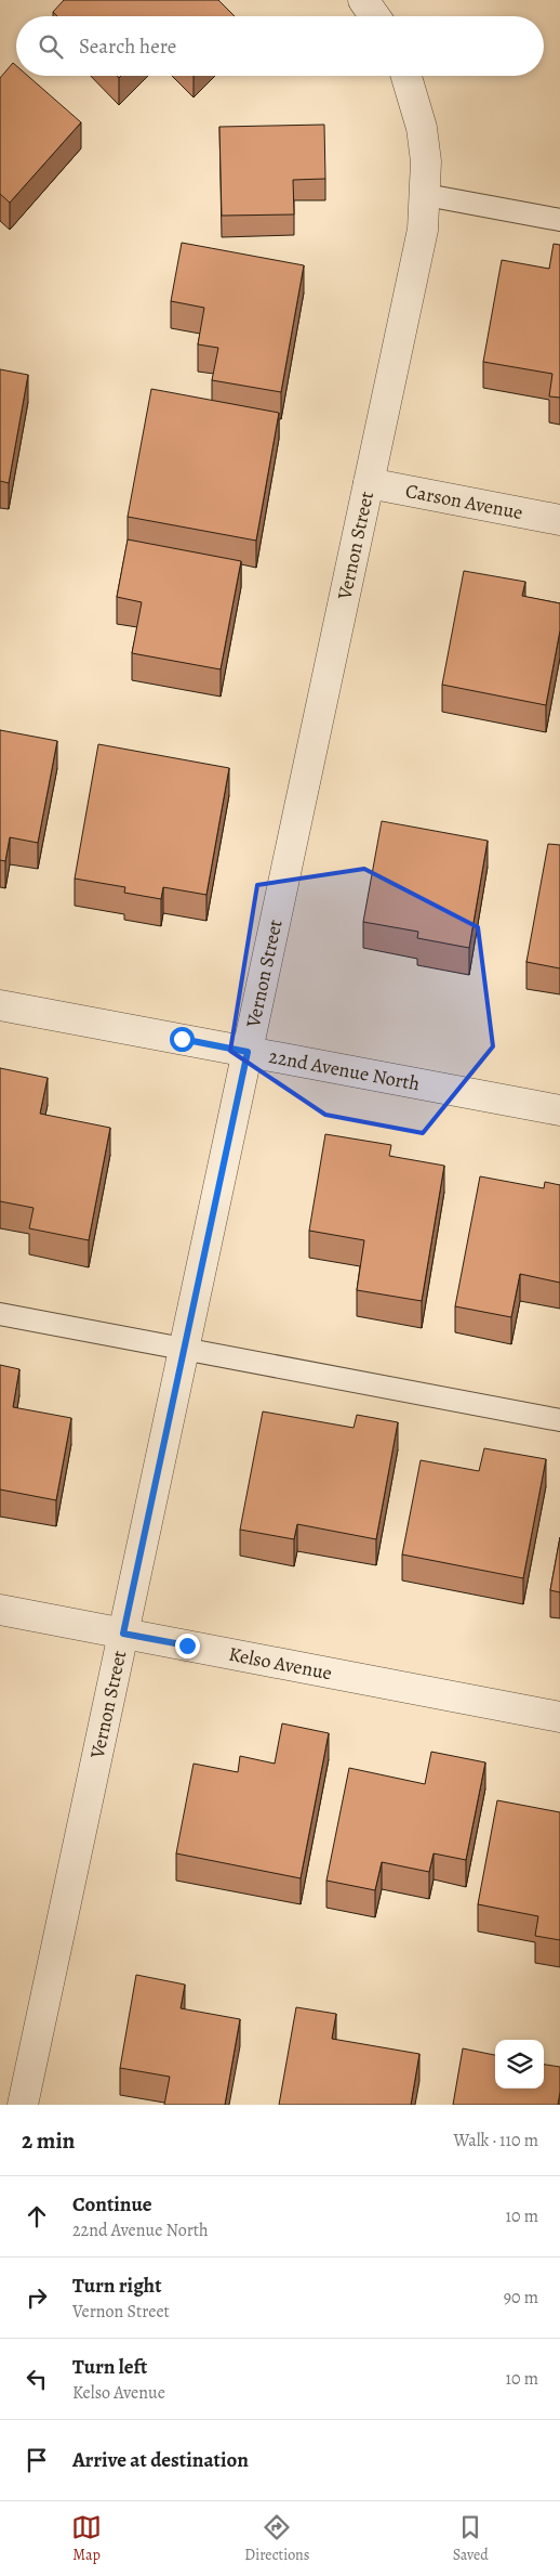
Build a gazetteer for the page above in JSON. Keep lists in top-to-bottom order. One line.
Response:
{"streets":{"street":["Carson Avenue","Vernon Street","22nd Avenue North","Kelso Avenue"]},"crossings":[["Carson Avenue","Vernon Street"],["Vernon Street","22nd Avenue North"],["Vernon Street","Kelso Avenue"]],"page":{"search":"Search here","heading":["2 min","Walk · 110 m"],"list":[["Continue","22nd Avenue North","10 m"],["Turn right","Vernon Street","90 m"],["Turn left","Kelso Avenue","10 m"],"Arrive at destination"],"nav":["Map","Directions","Saved"]}}
